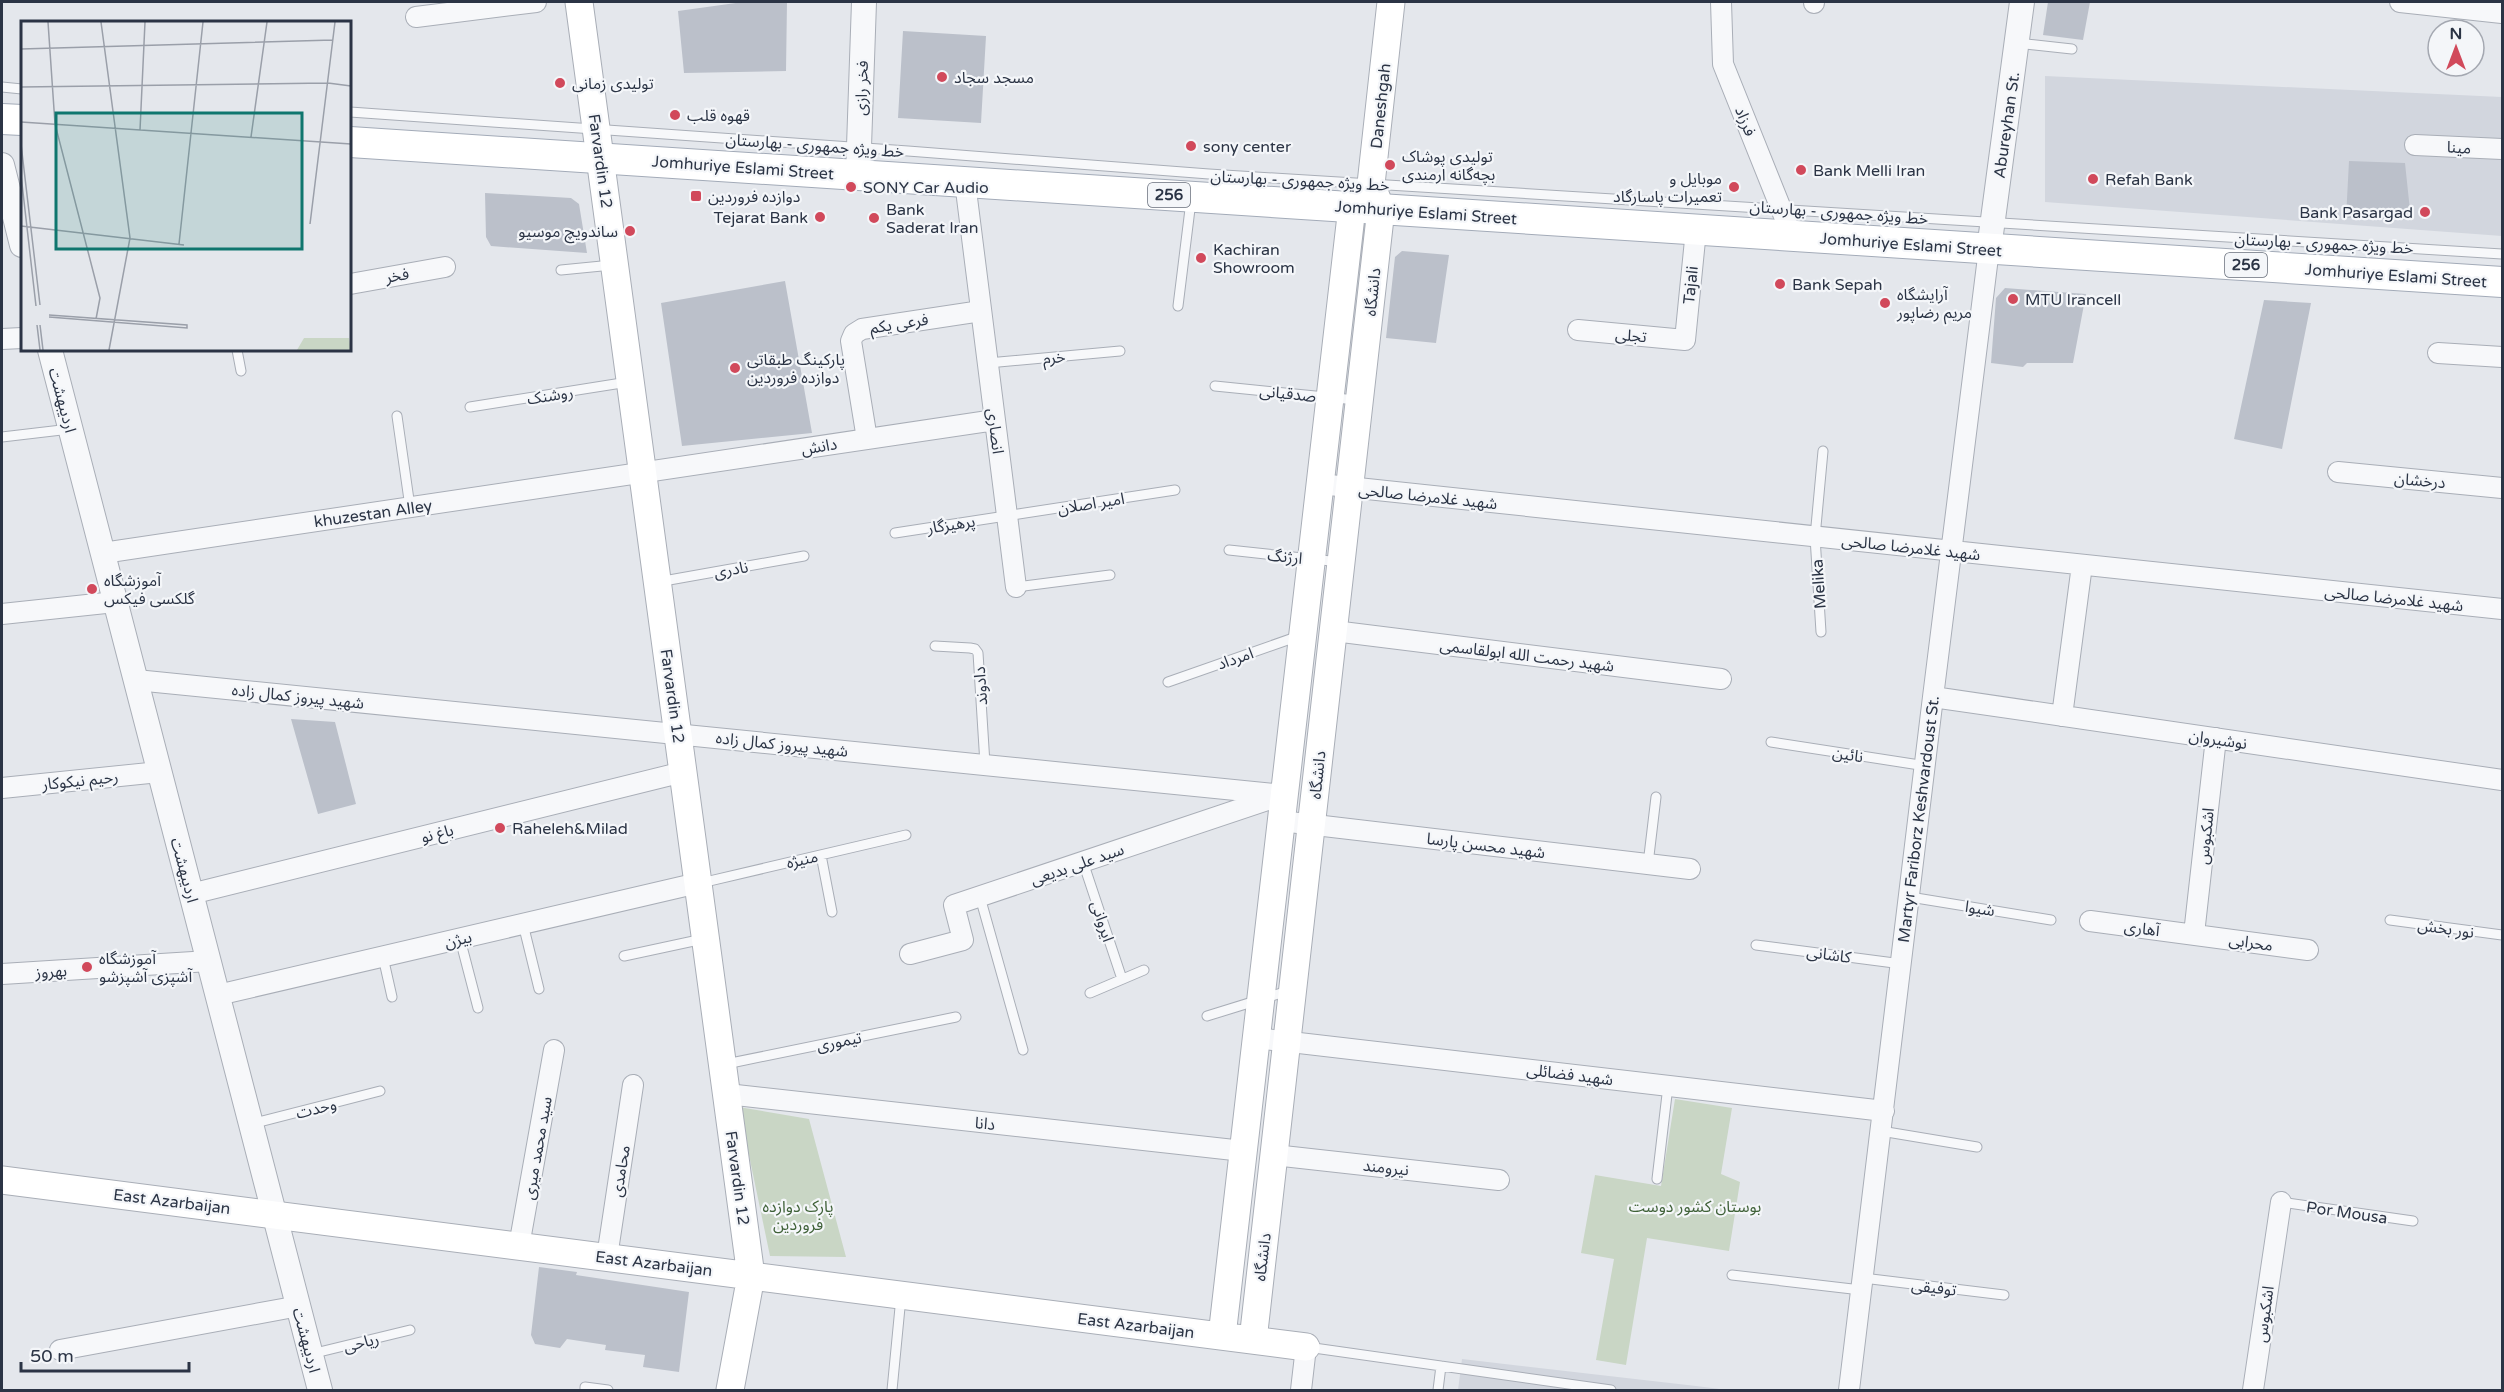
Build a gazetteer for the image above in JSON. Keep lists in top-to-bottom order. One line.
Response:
{"streets":{"main road":["Daneshgah","Farvardin 12","Jomhuriye Eslami Street","256","دانشگاه","East Azarbaijan"],"street":["فخر رازی","فرزاد","Abureyhan St.","مینا","فخر","Tajali","فرعی یکم","اردیبهشت","انصاری","دانش","درخشان","شهید غلامرضا صالحی","khuzestan Alley","شهید رحمت الله ابولقاسمی","شهید پیروز کمال زاده","نوشیروان","رحیم نیکوکار","Martyr Fariborz Keshvardoust St.","باغ نو","اشکبوس","شهید محسن پارسا","سید علی بدیعی","آهاری","بیژن","محرابی","بهروز","شهید فضائلی","دانا","سید محمد میری","نیرومند","محامدی"],"lane":["خط ویژه جمهوری - بهارستان","خرم","صدقیانی","روشنک","امیر اصلان","پرهیزگار","ارژنگ","نادری","Melika","امرداد","دادوند","نائین","منیژه","شیوا","ایروانی","نور بخش","کاشانی","تیموری","وحدت","Por Mousa","توفیقی","ریاحی"]},"crossings":[["فخر رازی","خط ویژه جمهوری - بهارستان"],["فخر رازی","Jomhuriye Eslami Street"],["Daneshgah","خط ویژه جمهوری - بهارستان"],["Daneshgah","Jomhuriye Eslami Street"],["Daneshgah","دانشگاه"],["فرزاد","خط ویژه جمهوری - بهارستان"],["فرزاد","Jomhuriye Eslami Street"],["Abureyhan St.","خط ویژه جمهوری - بهارستان"],["Abureyhan St.","Jomhuriye Eslami Street"],["Abureyhan St.","Martyr Fariborz Keshvardoust St."],["خط ویژه جمهوری - بهارستان","Jomhuriye Eslami Street"],["خط ویژه جمهوری - بهارستان","دانشگاه"],["خط ویژه جمهوری - بهارستان","Martyr Fariborz Keshvardoust St."],["Farvardin 12","Jomhuriye Eslami Street"],["Farvardin 12","روشنک"],["Farvardin 12","دانش"],["Farvardin 12","khuzestan Alley"],["Farvardin 12","نادری"],["Farvardin 12","شهید پیروز کمال زاده"],["Farvardin 12","باغ نو"],["Farvardin 12","منیژه"],["Farvardin 12","بیژن"],["Farvardin 12","تیموری"],["Farvardin 12","دانا"],["Farvardin 12","East Azarbaijan"],["Jomhuriye Eslami Street","Tajali"],["Jomhuriye Eslami Street","دانشگاه"],["Jomhuriye Eslami Street","انصاری"],["Jomhuriye Eslami Street","Martyr Fariborz Keshvardoust St."],["دانشگاه","صدقیانی"],["دانشگاه","شهید غلامرضا صالحی"],["دانشگاه","ارژنگ"],["دانشگاه","شهید رحمت الله ابولقاسمی"],["دانشگاه","امرداد"],["دانشگاه","شهید پیروز کمال زاده"],["دانشگاه","شهید محسن پارسا"],["دانشگاه","سید علی بدیعی"],["دانشگاه","شهید فضائلی"],["دانشگاه","دانا"],["دانشگاه","نیرومند"],["دانشگاه","East Azarbaijan"],["فرعی یکم","انصاری"],["فرعی یکم","دانش"],["خرم","انصاری"],["اردیبهشت","khuzestan Alley"],["اردیبهشت","شهید پیروز کمال زاده"],["اردیبهشت","رحیم نیکوکار"],["اردیبهشت","باغ نو"],["اردیبهشت","بیژن"],["اردیبهشت","بهروز"],["اردیبهشت","وحدت"],["اردیبهشت","East Azarbaijan"],["اردیبهشت","ریاحی"],["انصاری","دانش"],["انصاری","امیر اصلان"],["انصاری","پرهیزگار"],["دانش","khuzestan Alley"],["شهید غلامرضا صالحی","Melika"],["شهید غلامرضا صالحی","Martyr Fariborz Keshvardoust St."],["امیر اصلان","پرهیزگار"],["دادوند","شهید پیروز کمال زاده"],["شهید پیروز کمال زاده","سید علی بدیعی"],["نوشیروان","Martyr Fariborz Keshvardoust St."],["نوشیروان","اشکبوس"],["نائین","Martyr Fariborz Keshvardoust St."],["Martyr Fariborz Keshvardoust St.","شیوا"],["Martyr Fariborz Keshvardoust St.","کاشانی"],["Martyr Fariborz Keshvardoust St.","شهید فضائلی"],["Martyr Fariborz Keshvardoust St.","توفیقی"],["اشکبوس","آهاری"],["اشکبوس","محرابی"],["اشکبوس","Por Mousa"],["منیژه","بیژن"],["سید علی بدیعی","ایروانی"],["آهاری","محرابی"],["سید محمد میری","East Azarbaijan"],["محامدی","East Azarbaijan"]],"parks":["پارک دوازده فروردین","بوستان کشور دوست"],"places":{"other":["مسجد سجاد","تولیدی زمانی","قهوه قلب","sony center","تولیدی پوشاک بچه‌گانه ارمندی","Bank Melli Iran","Refah Bank","SONY Car Audio","موبایل و تعمیرات پاسارگاد","Bank Pasargad","Tejarat Bank","Bank Saderat Iran","ساندویچ موسیو","Kachiran Showroom","Bank Sepah","MTU Irancell","آرایشگاه مریم رضاپور","پارکینگ طبقاتی دوازده فروردین","آموزشگاه گلکسی فیکس","Raheleh&Milad","آموزشگاه آشپزی آشپزشو"],"transit":["دوازده فروردین"]},"scale_bar":"50 m","north":"top"}
